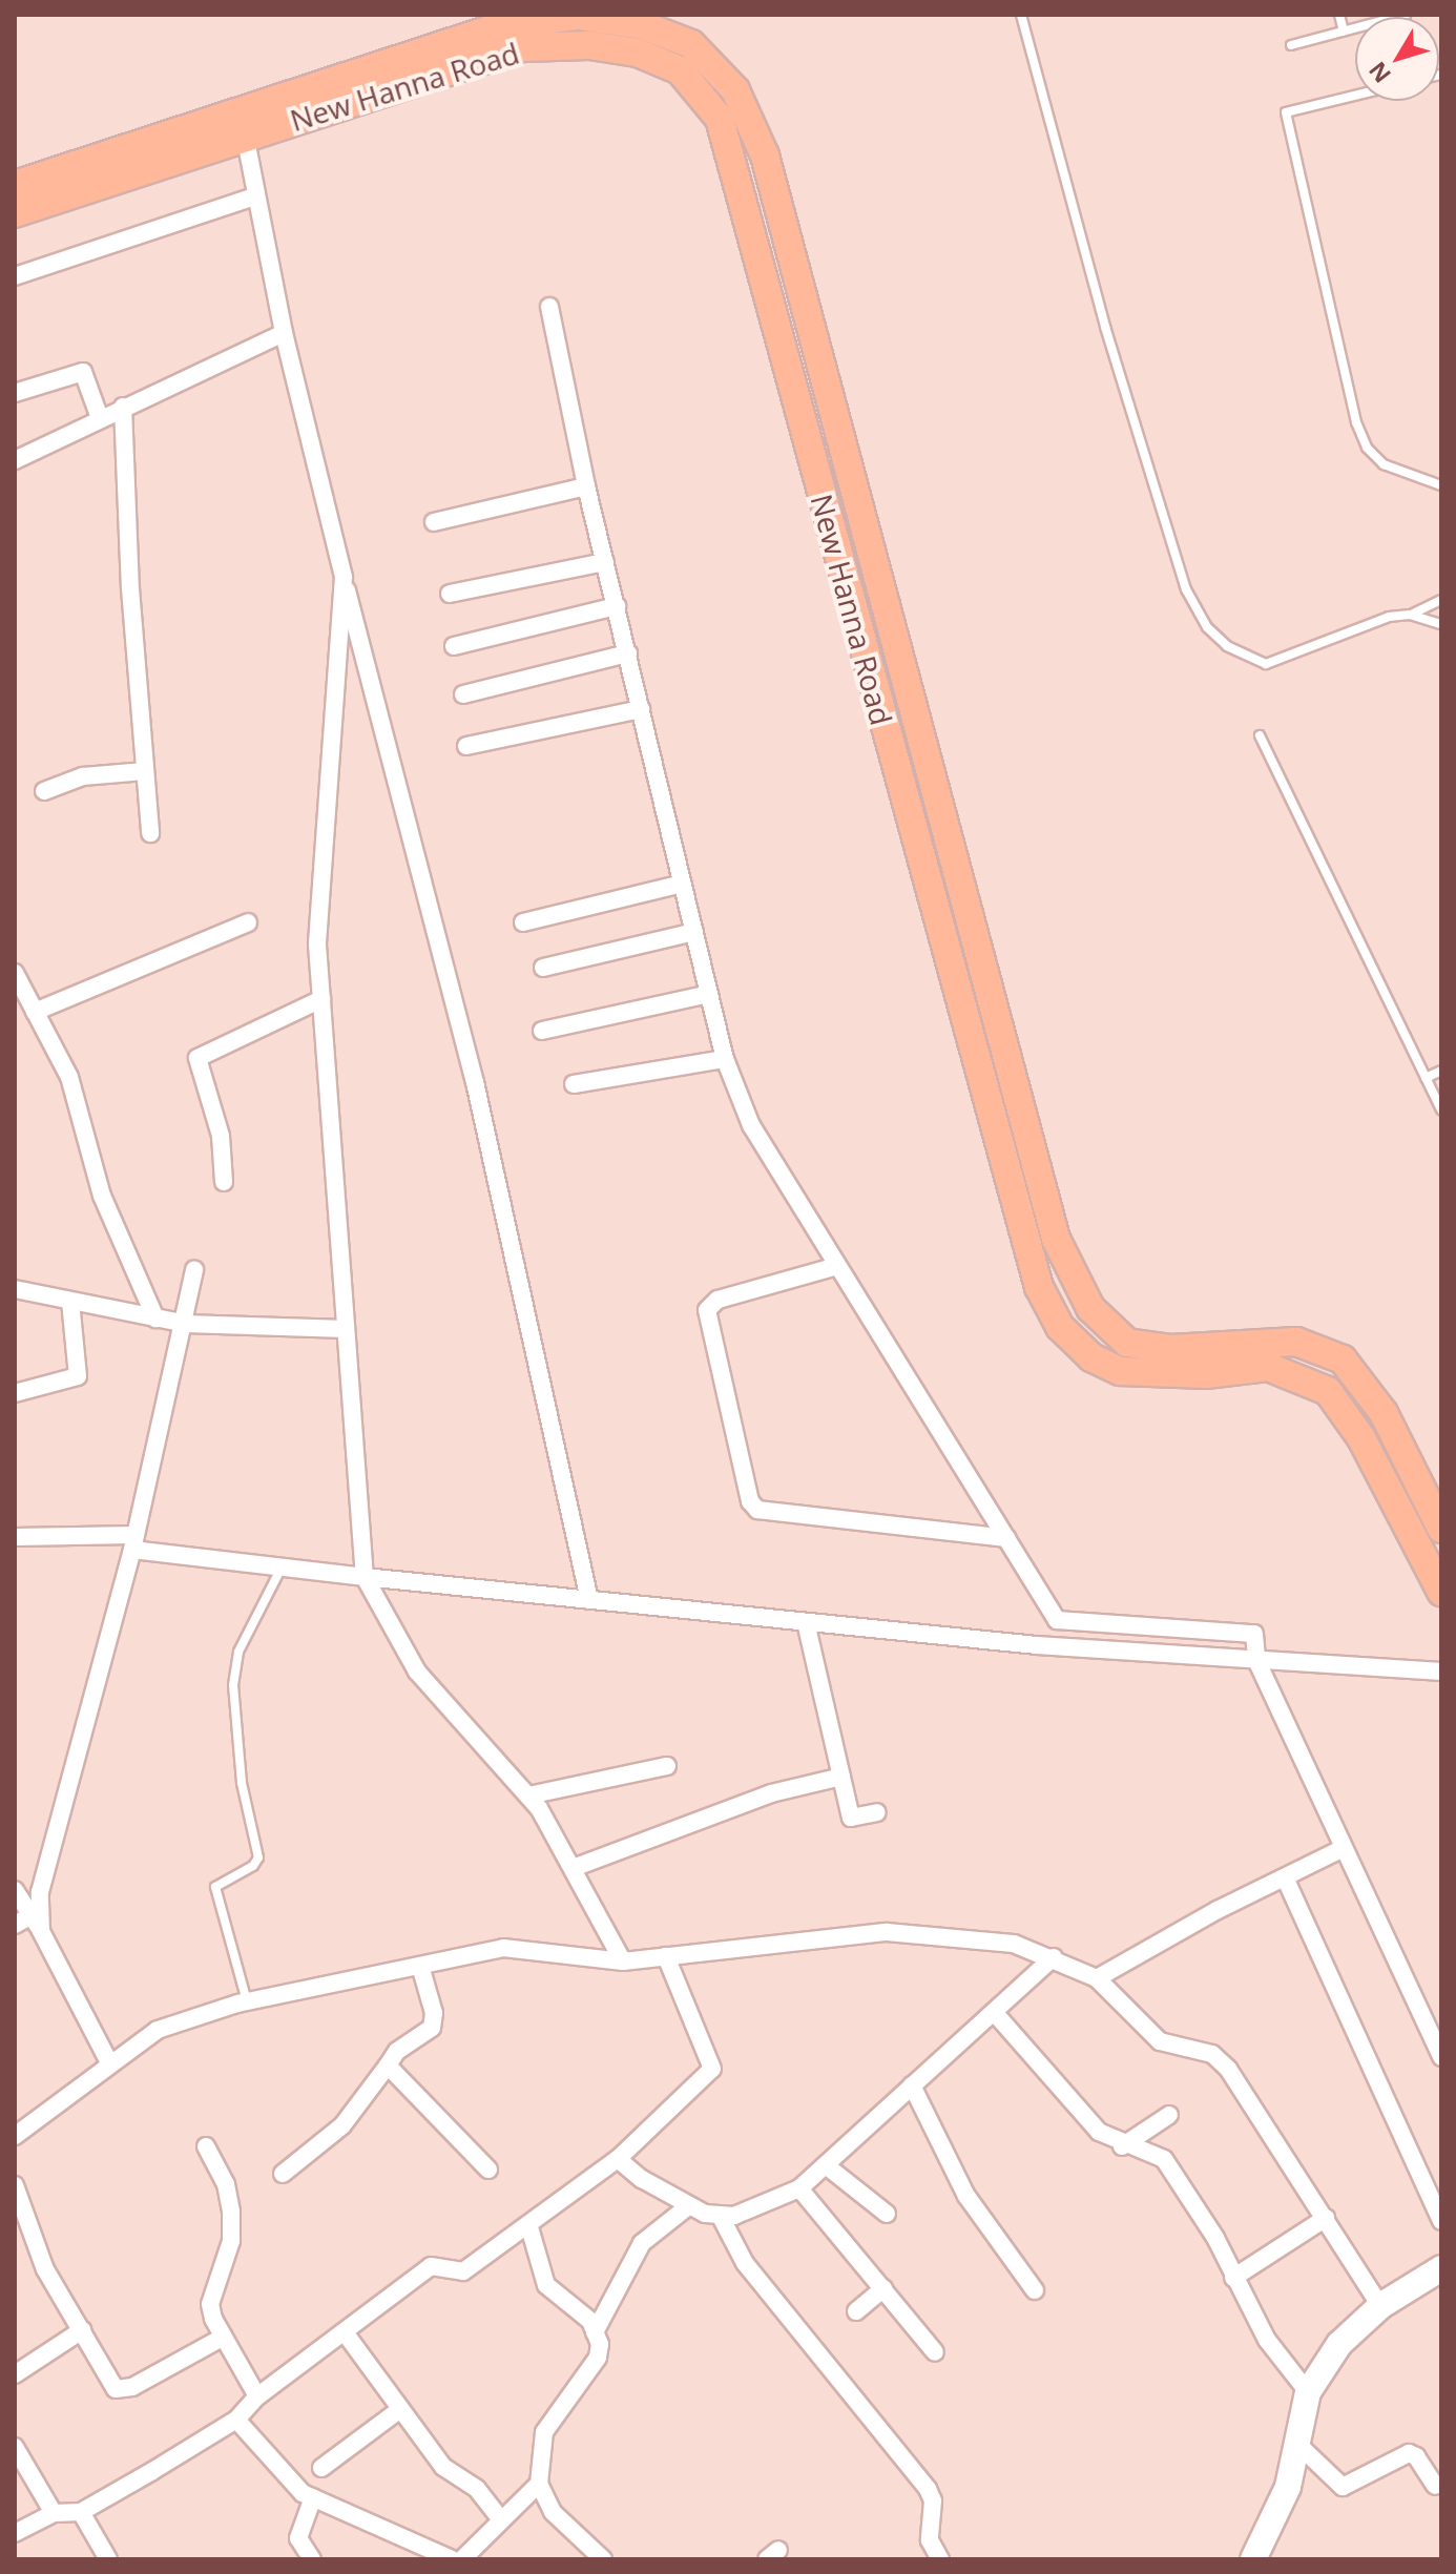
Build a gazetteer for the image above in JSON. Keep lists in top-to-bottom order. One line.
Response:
{"streets":{"main road":["New Hanna Road"]},"north":"bottom left"}
